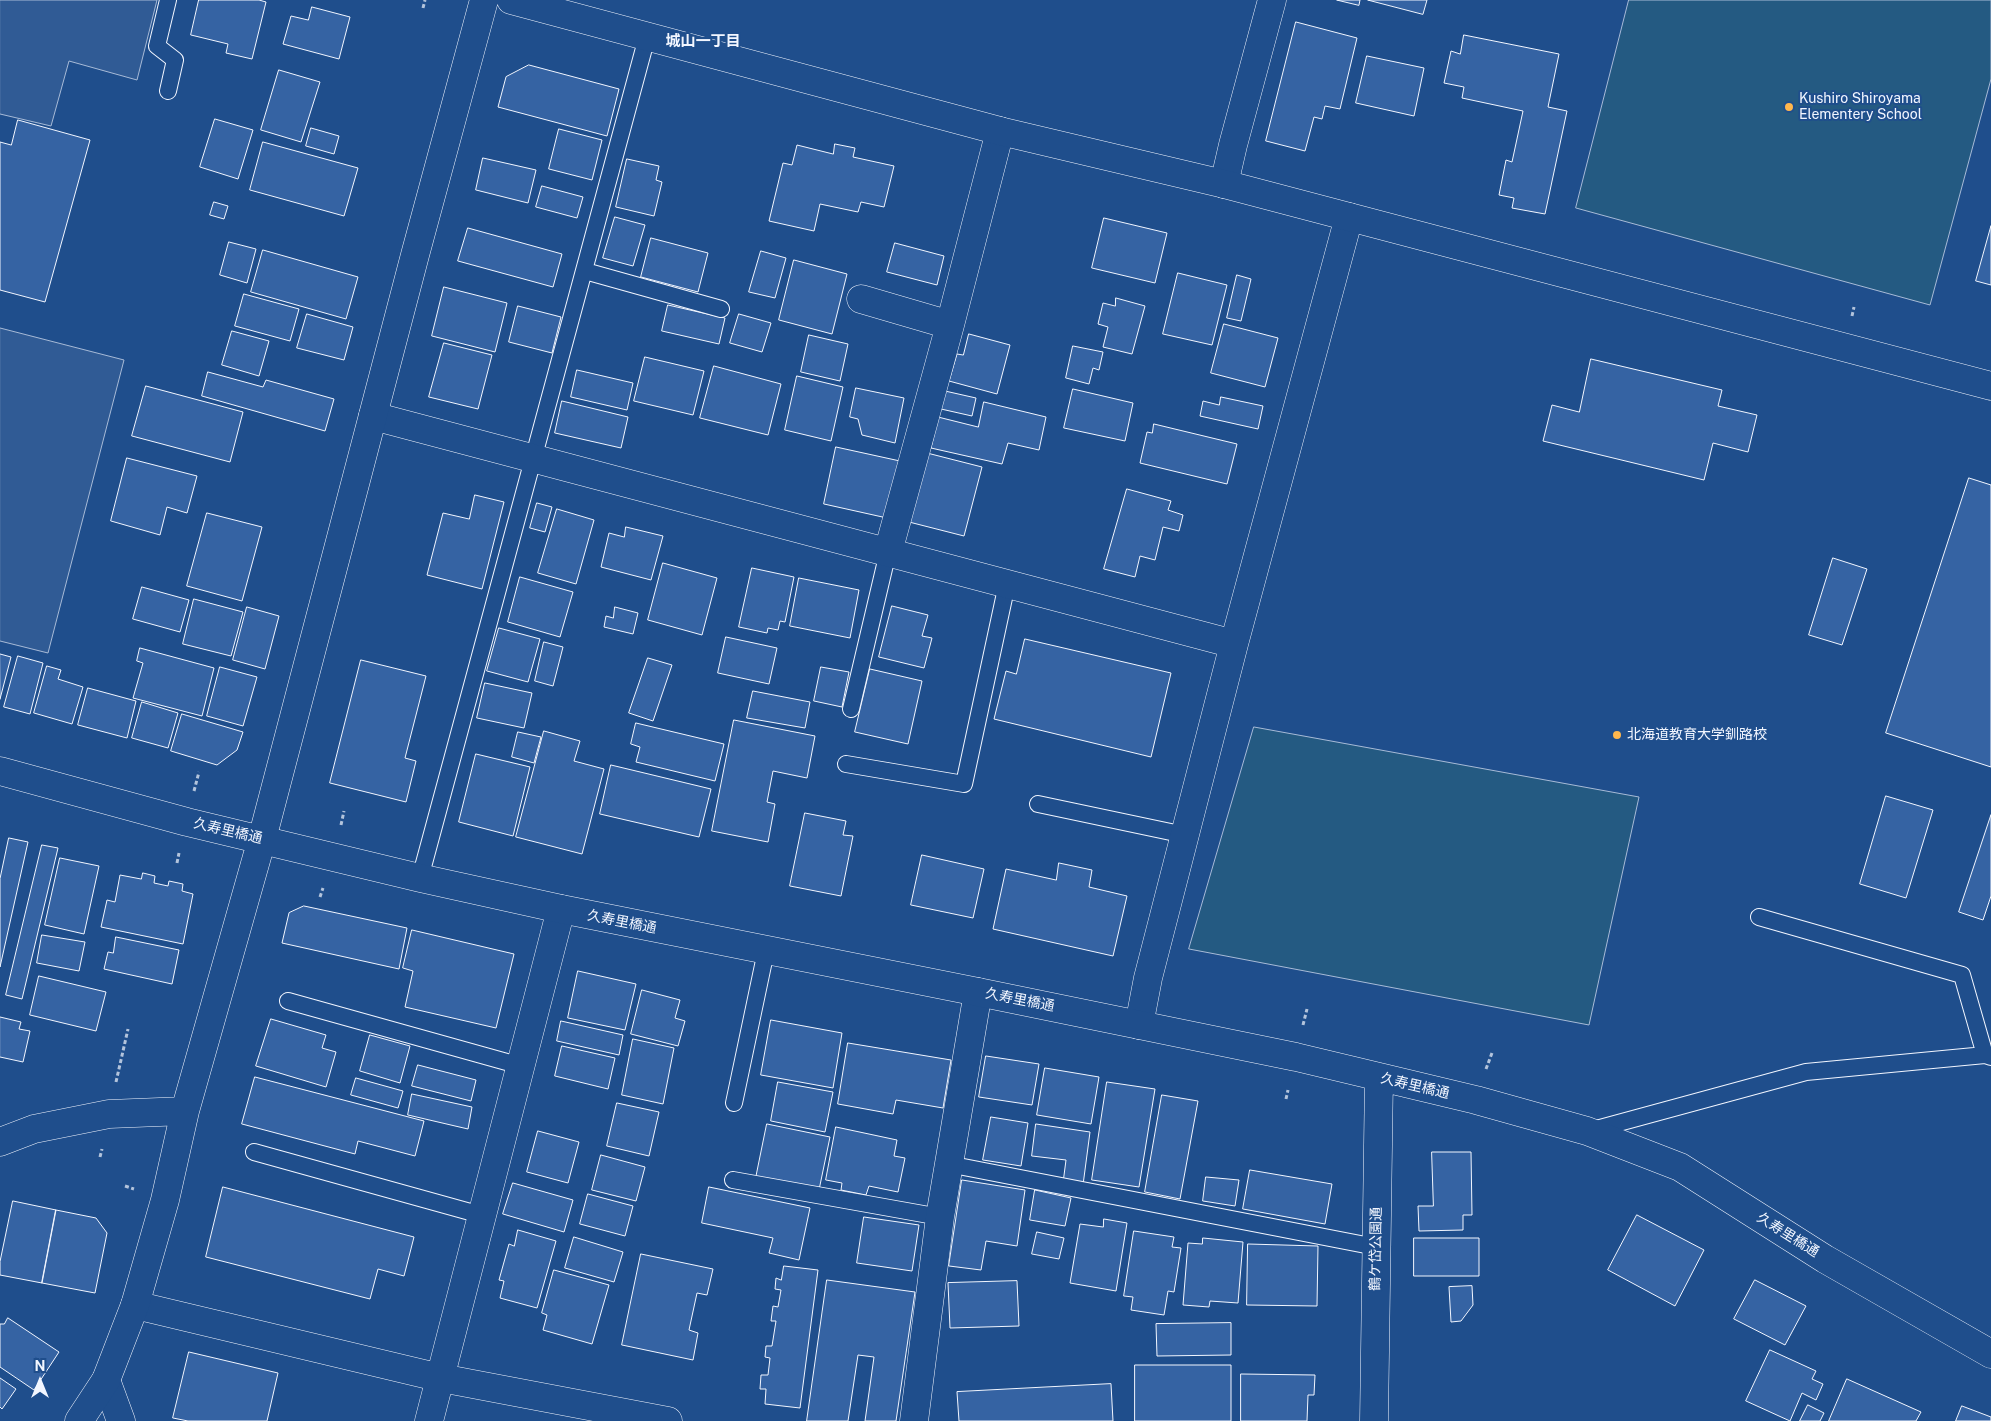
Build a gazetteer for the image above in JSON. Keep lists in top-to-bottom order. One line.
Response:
{"streets":{"street":["久寿里橋通","鶴ケ岱公園通"]},"crossings":[["久寿里橋通","鶴ケ岱公園通"]],"districts":["城山一丁目"],"places":["Kushiro Shiroyama Elementery School","北海道教育大学釧路校"],"north":"top"}
